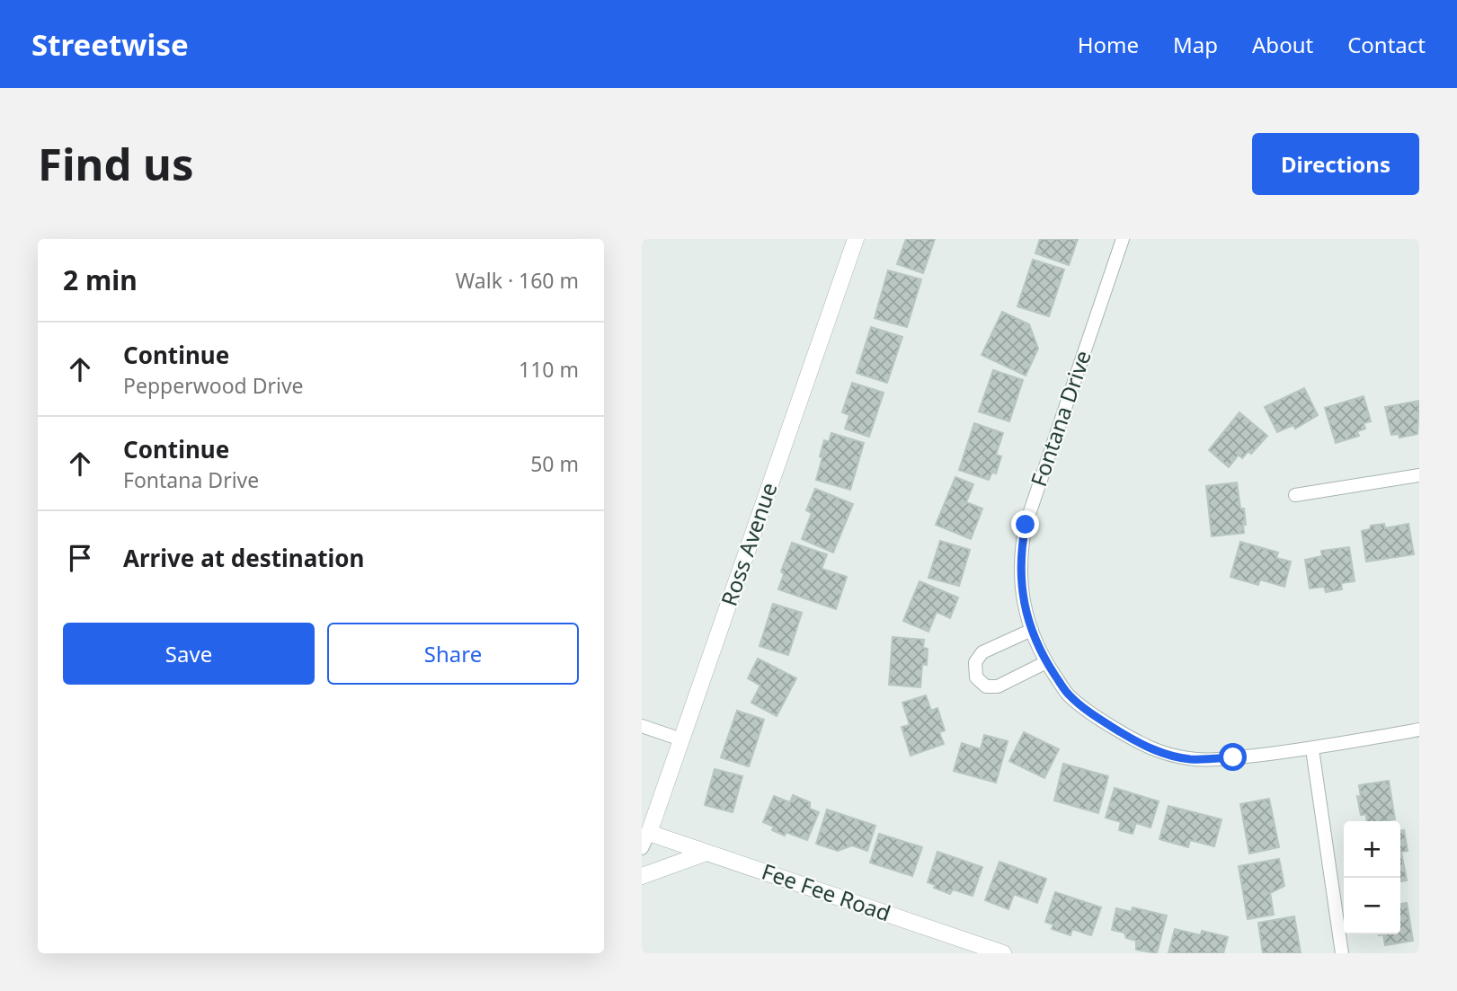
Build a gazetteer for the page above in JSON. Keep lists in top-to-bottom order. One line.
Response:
{"streets":{"street":["Fontana Drive","Ross Avenue","Fee Fee Road"]},"crossings":[["Ross Avenue","Fee Fee Road"]],"page":{"header":"Streetwise","nav":["Home","Map","About","Contact"],"buttons":["Directions",["Save","Share"]],"title":"Find us","heading":["2 min","Walk · 160 m"],"list":[["Continue","Pepperwood Drive","110 m"],["Continue","Fontana Drive","50 m"],"Arrive at destination"],"map_buttons":["+","−"]}}
